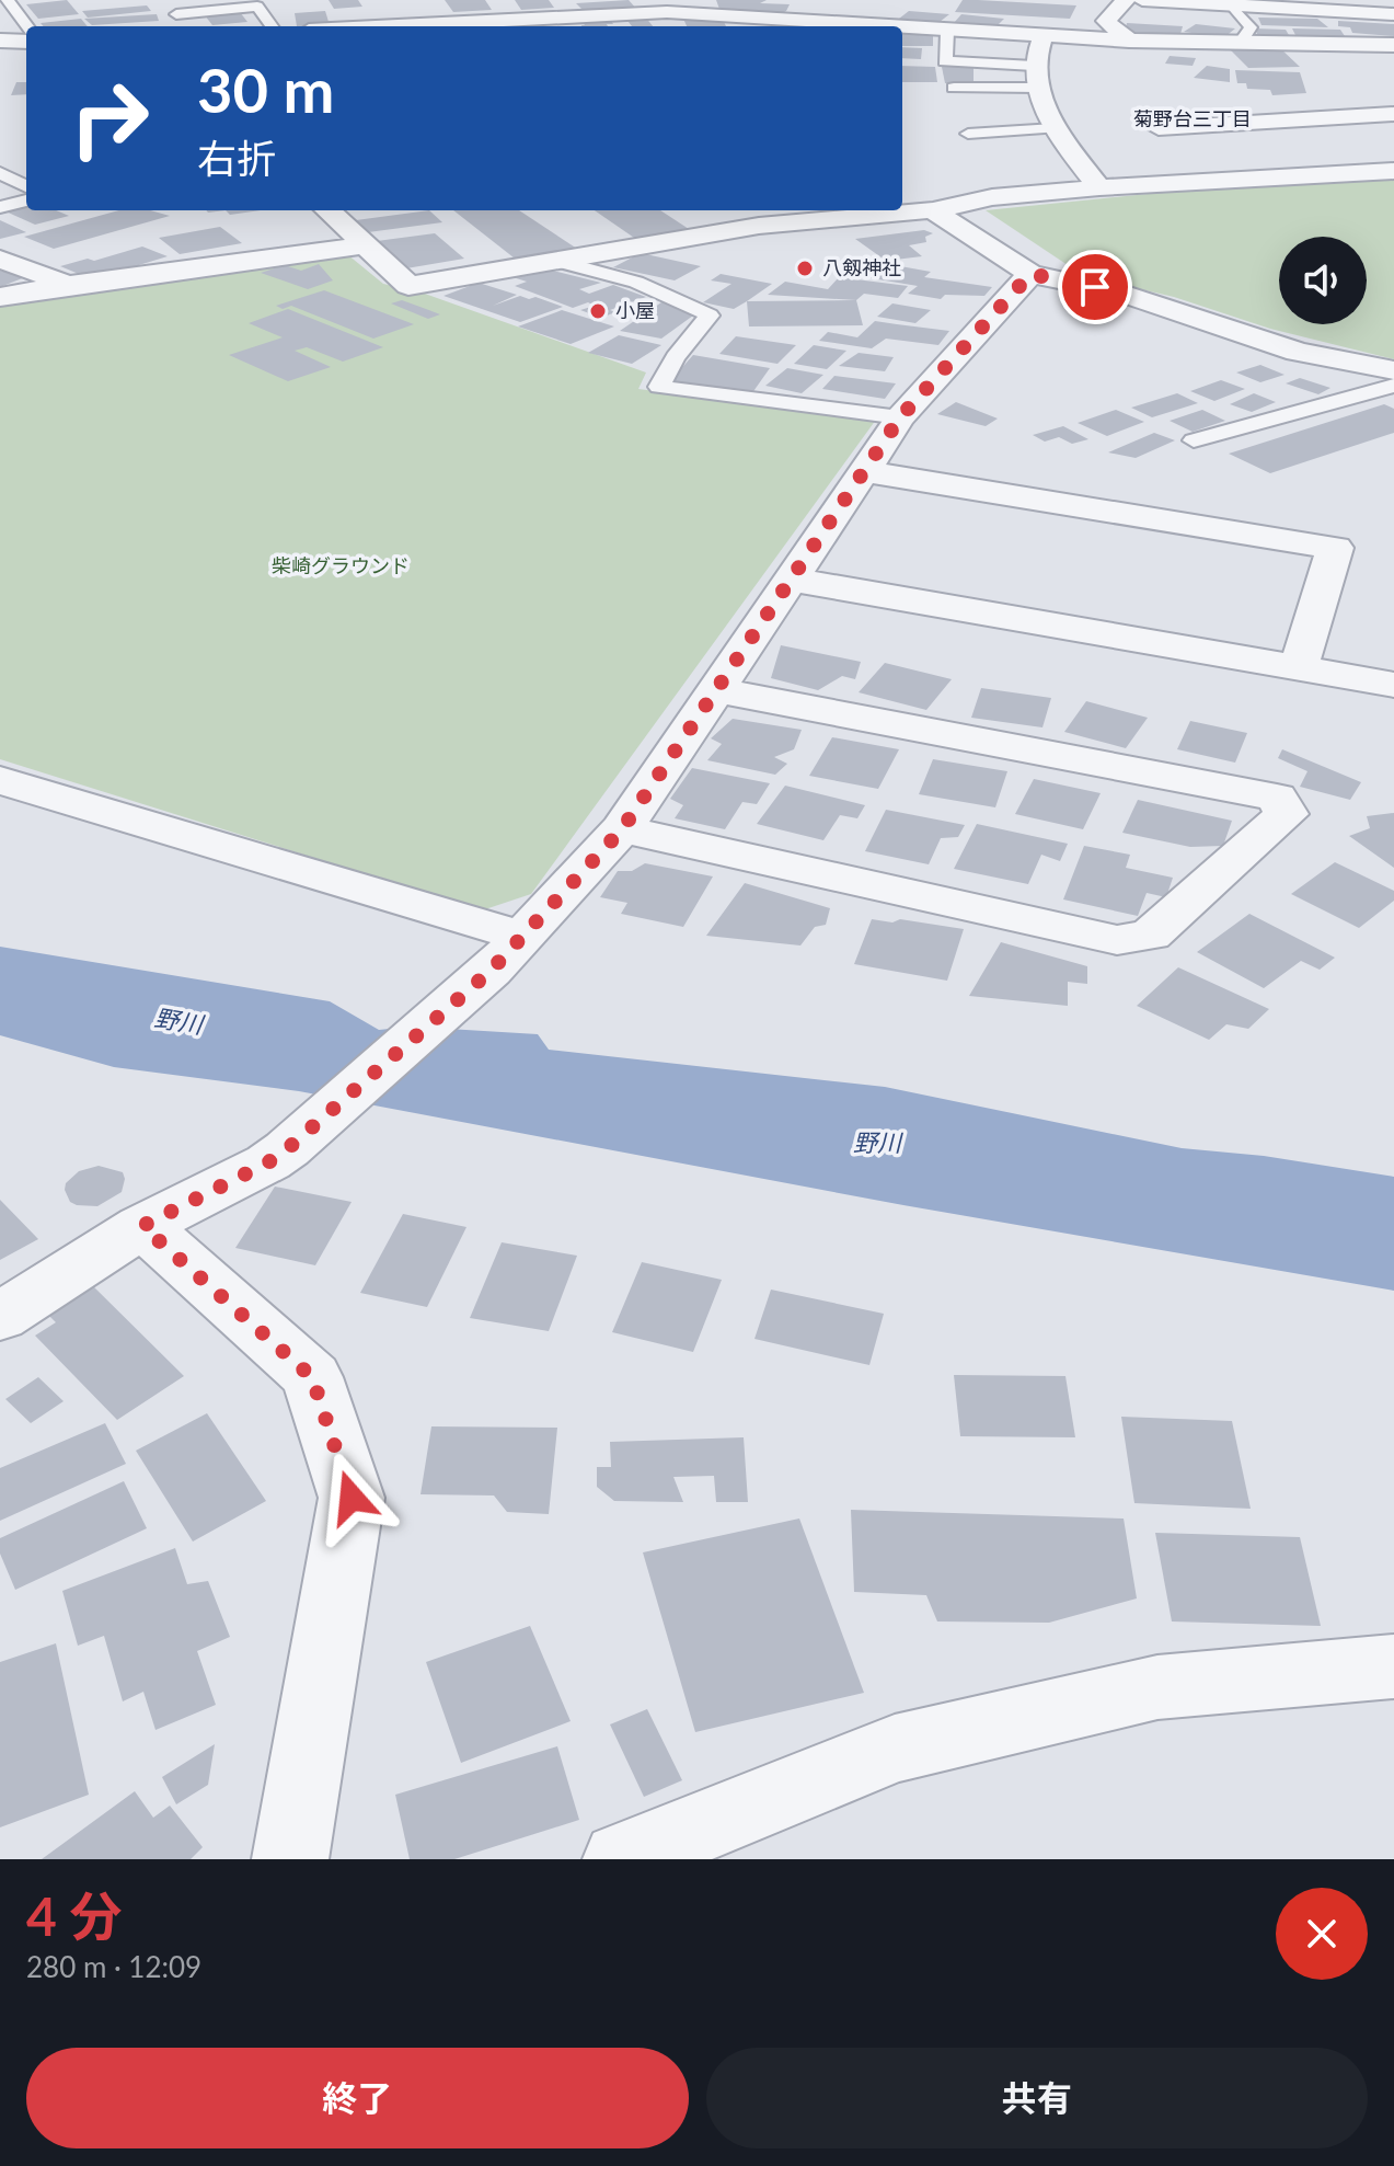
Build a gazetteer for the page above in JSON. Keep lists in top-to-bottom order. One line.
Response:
{"districts":["菊野台三丁目"],"water":["野川"],"parks":["柴崎グラウンド"],"places":["八剱神社","小屋"],"page":{"turn":["30 m","右折"],"heading":["4 分","280 m · 12:09"],"buttons":["終了","共有"]}}
